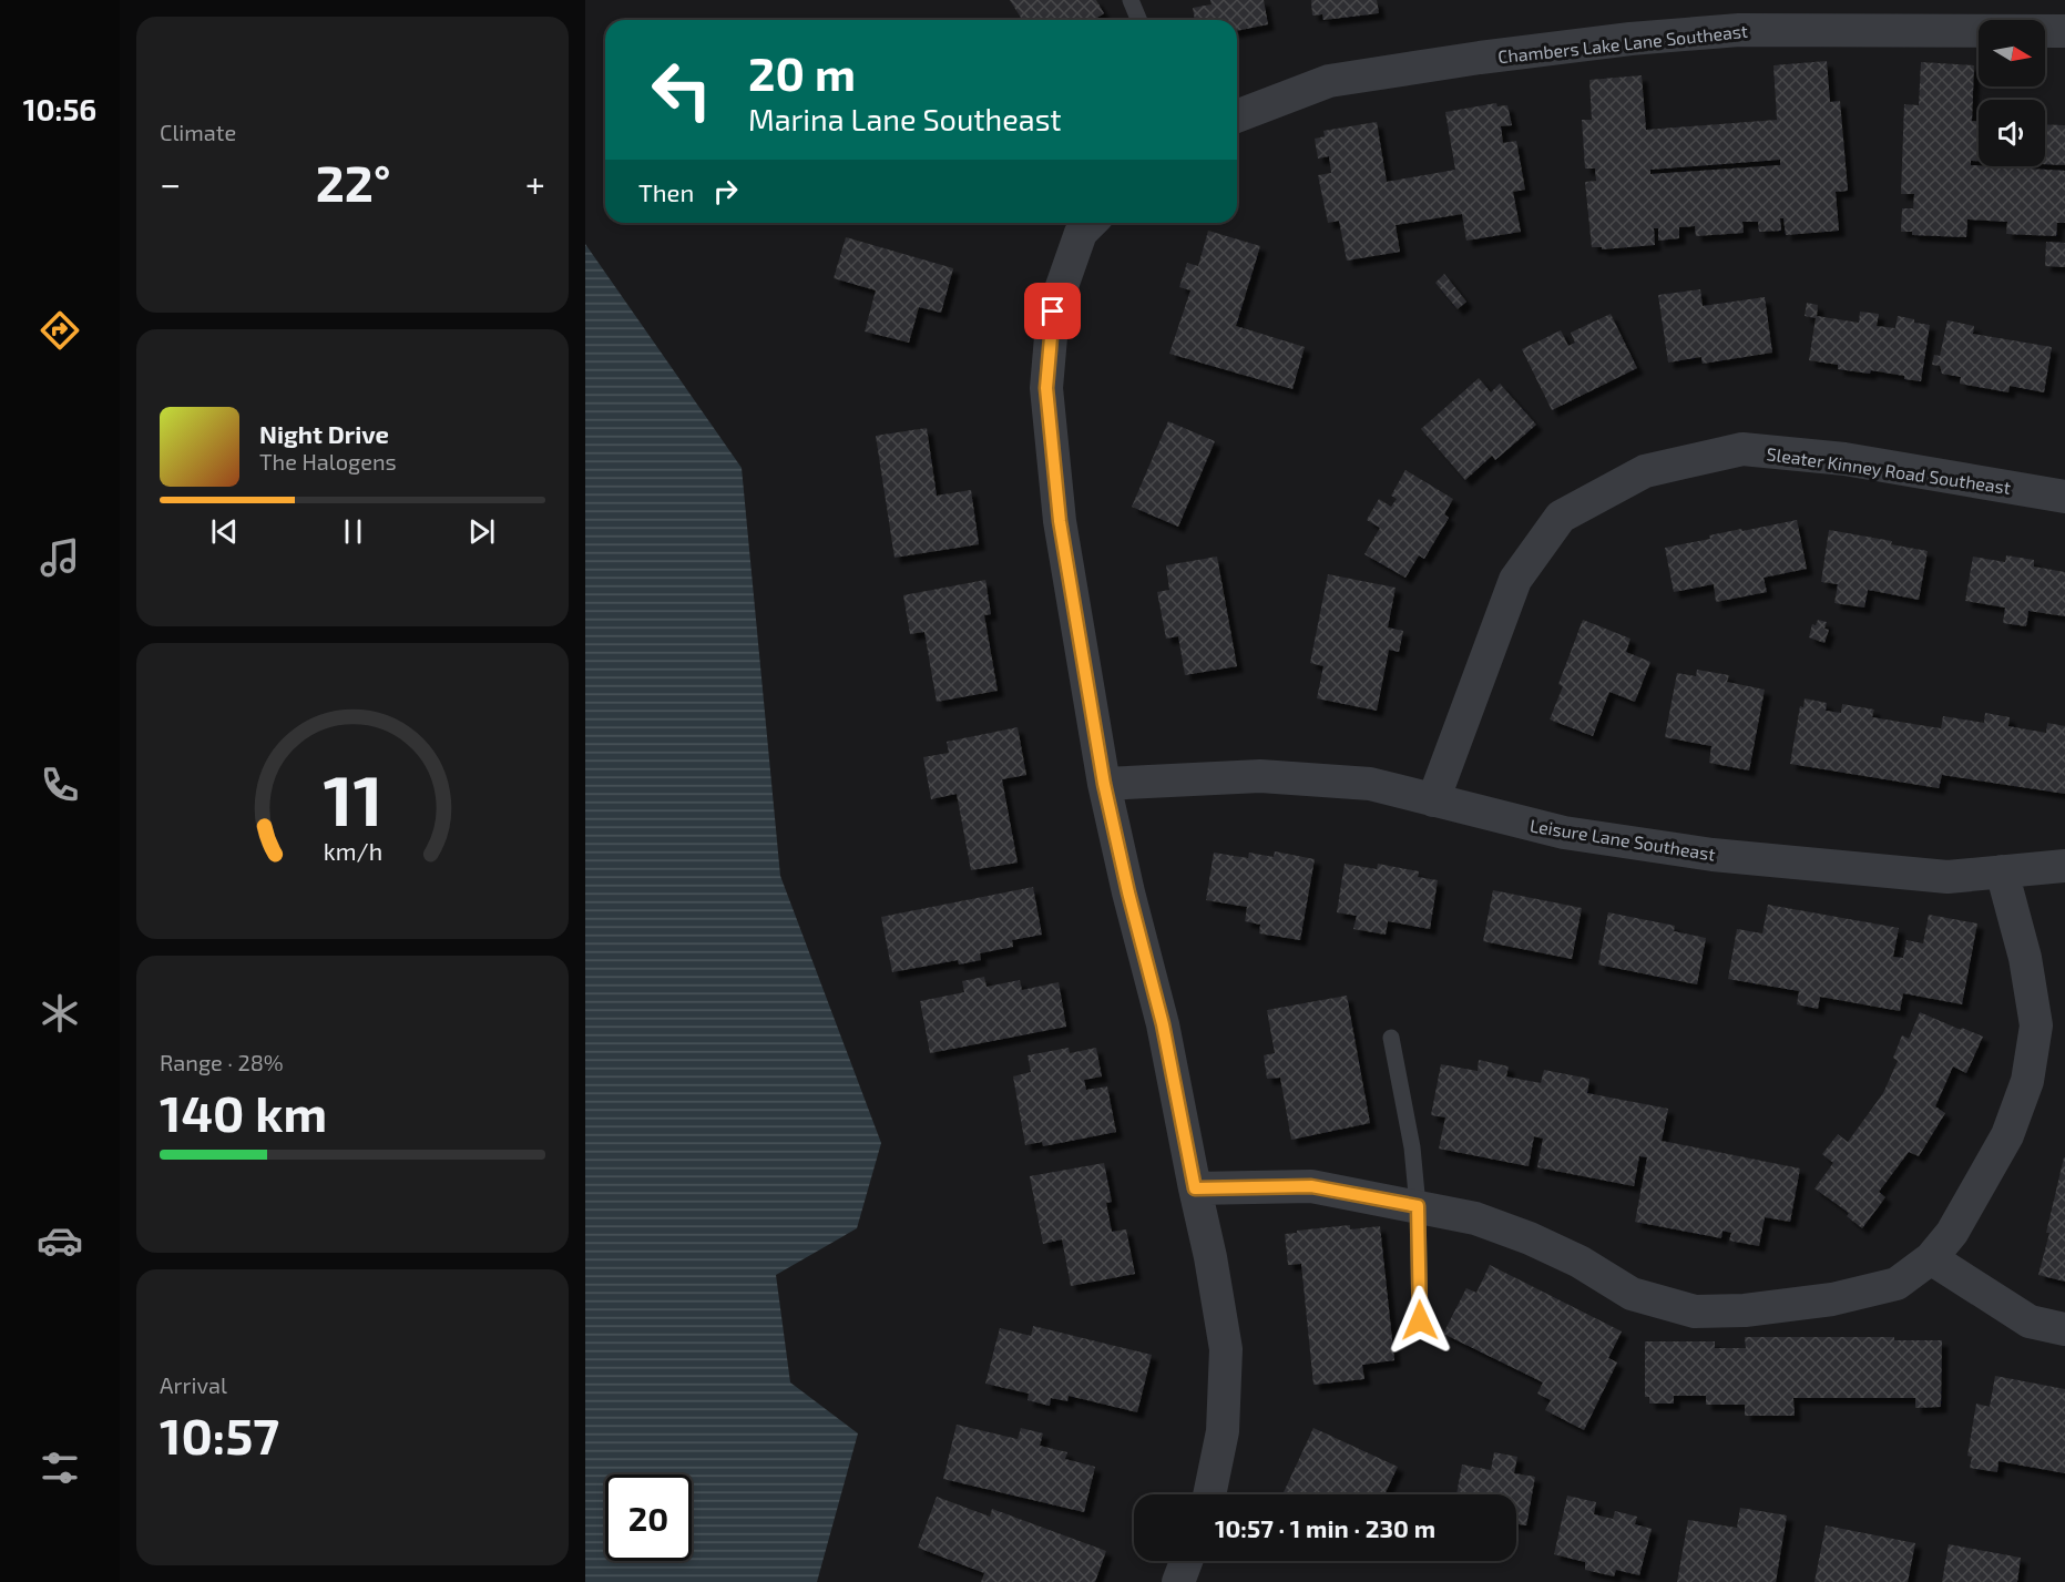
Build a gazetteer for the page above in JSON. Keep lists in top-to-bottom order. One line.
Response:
{"streets":{"street":["Chambers Lake Lane Southeast","Sleater Kinney Road Southeast","Leisure Lane Southeast"]},"crossings":[["Sleater Kinney Road Southeast","Leisure Lane Southeast"]],"north":"right","page":{"tabs":"10:56","tile":["Climate",["Range · 28%","140 km"],["Arrival","10:57"]],"turn":["20 m","Marina Lane Southeast"],"heat":["−","22°","+"],"then":"Then","song":["Night Drive","The Halogens"],"limit":"20","trip":"10:57 · 1 min · 230 m","gauge":["11","km/h"]}}
